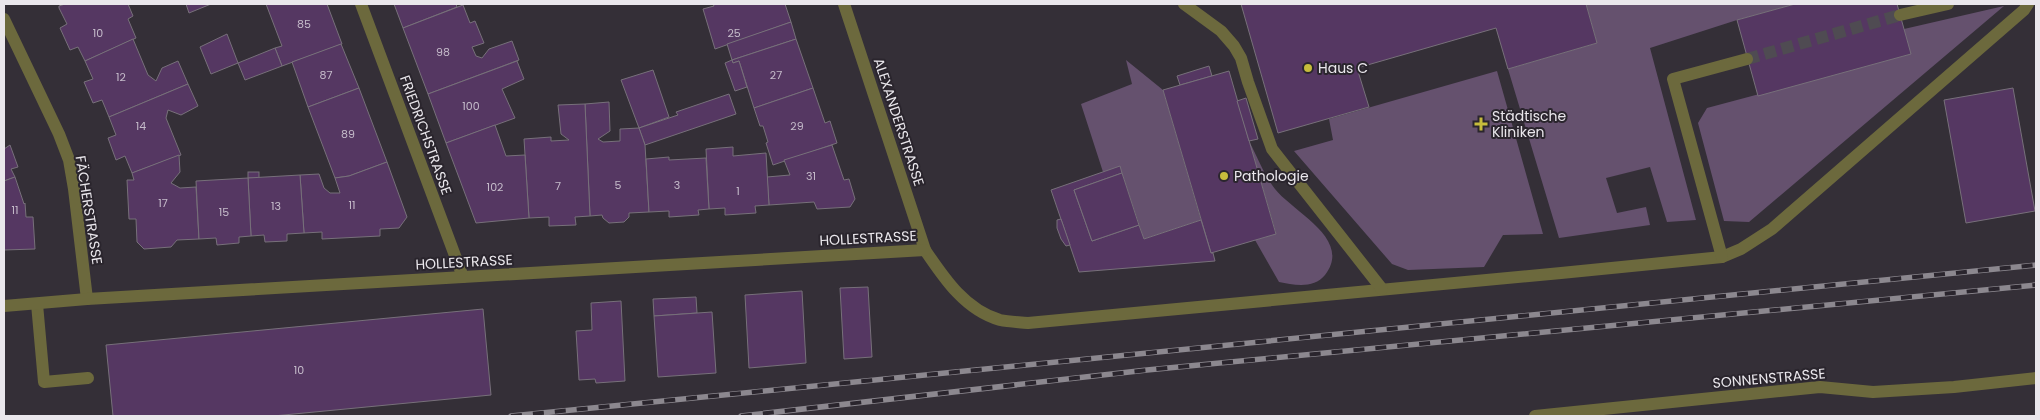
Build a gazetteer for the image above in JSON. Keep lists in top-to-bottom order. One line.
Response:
{"streets":{"street":["ALEXANDERSTRASSE","FRIEDRICHSTRASSE","FÄCHERSTRASSE","HOLLESTRASSE","SONNENSTRASSE"]},"crossings":[["ALEXANDERSTRASSE","HOLLESTRASSE"],["FRIEDRICHSTRASSE","HOLLESTRASSE"],["FÄCHERSTRASSE","HOLLESTRASSE"]],"places":{"other":["Haus C","Pathologie"],"health":["Städtische Kliniken"]},"house_numbers":["85","10","25","98","87","27","12","100","14","29","89","31","5","3","7","102","1","17","11","13","11","15","10"]}
